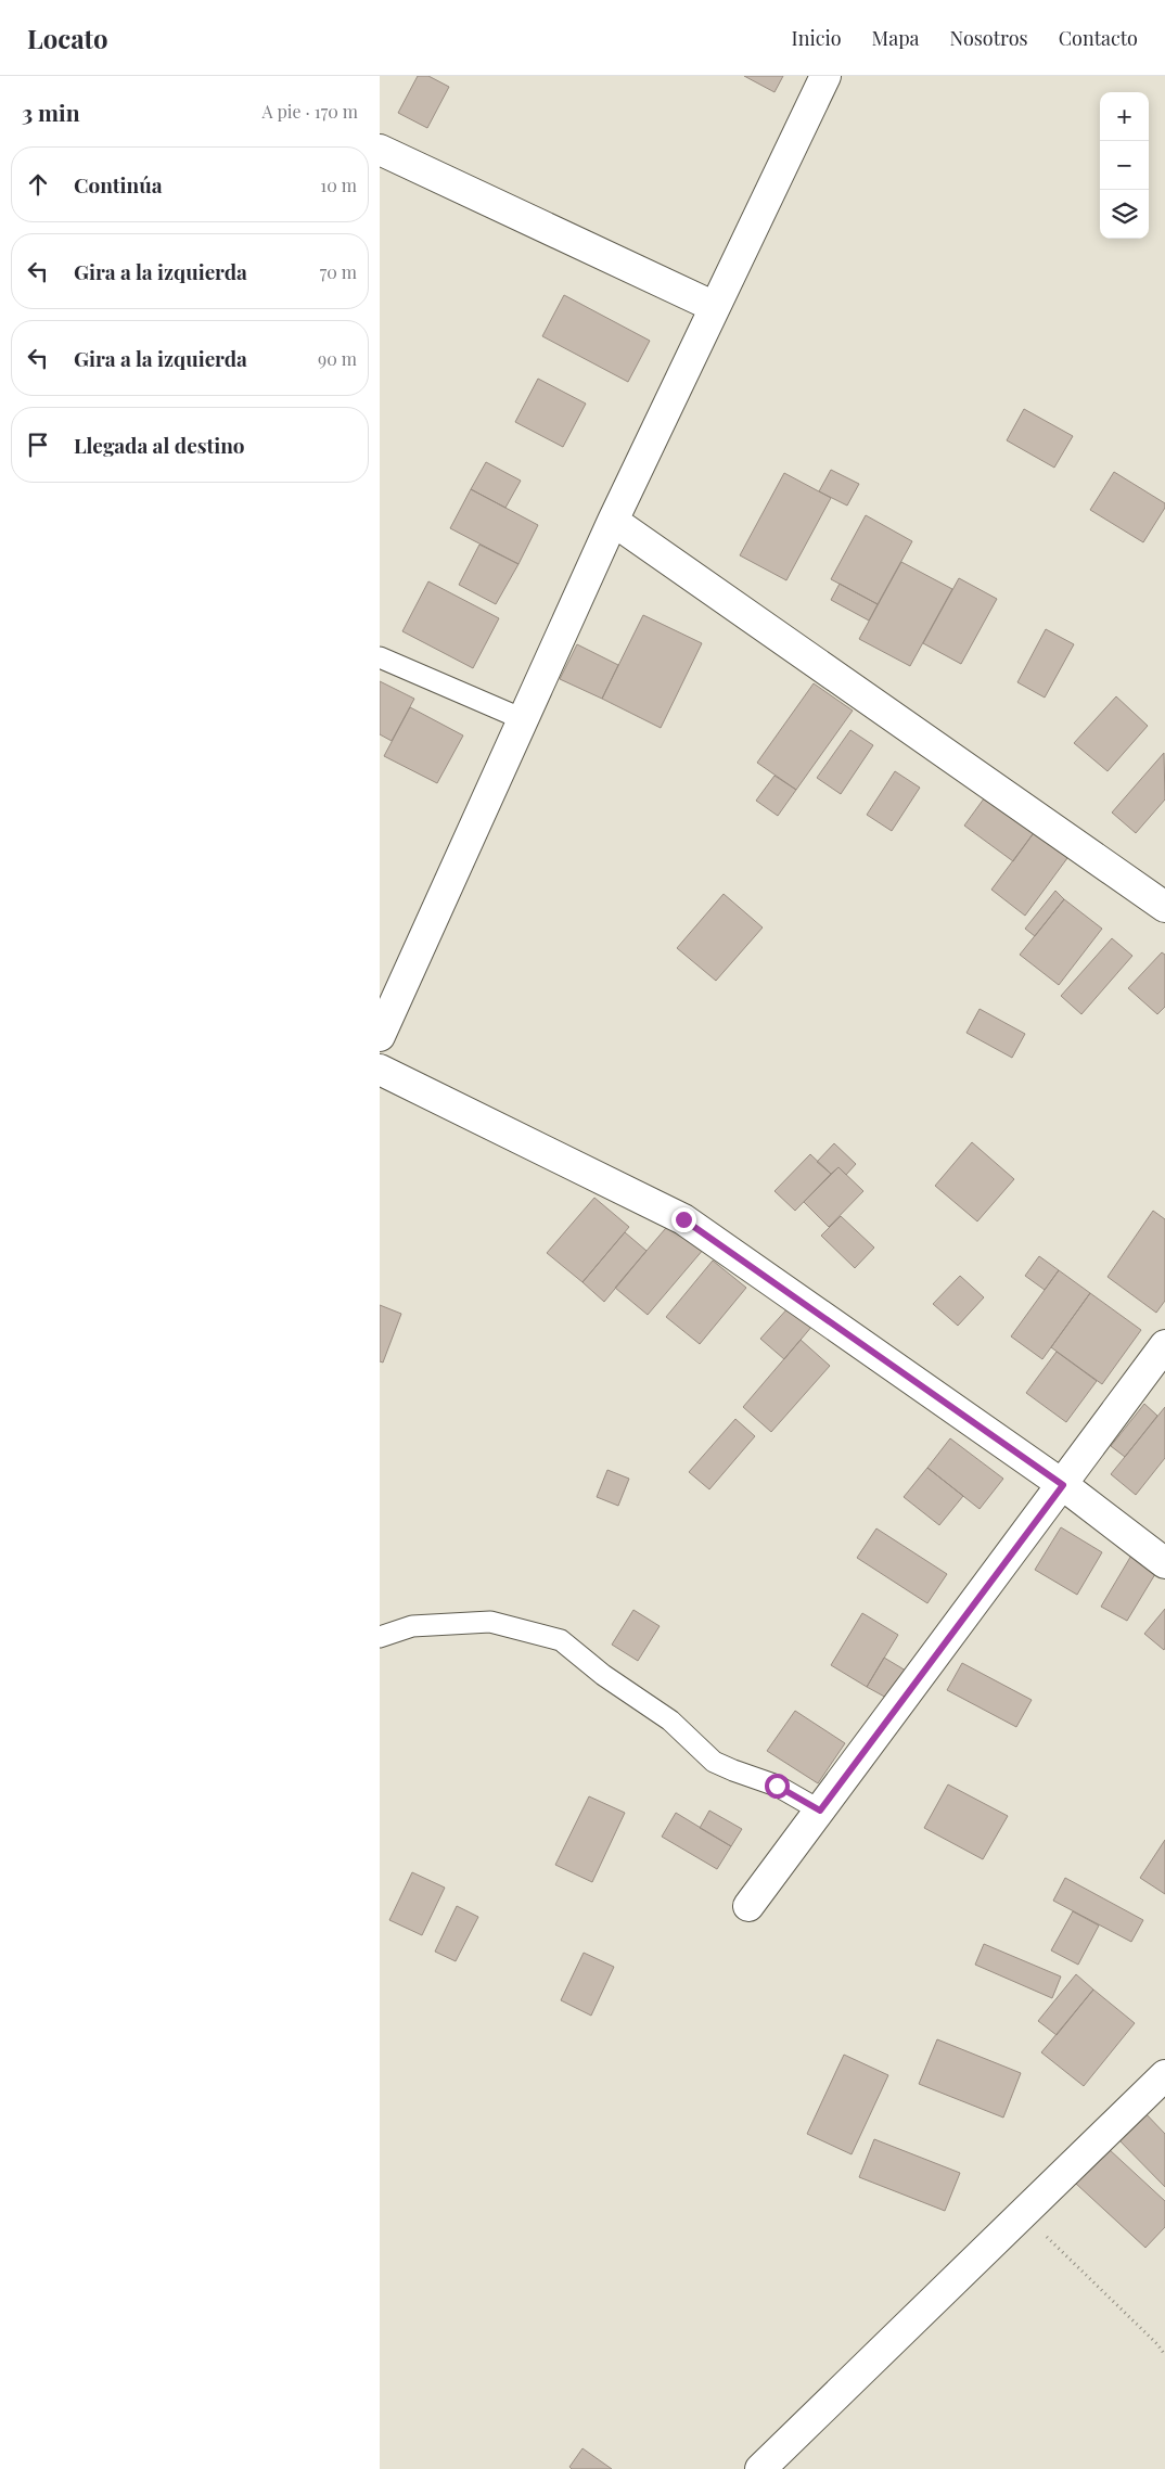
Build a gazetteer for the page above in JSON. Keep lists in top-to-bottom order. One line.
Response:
{"page":{"header":"Locato","nav":["Inicio","Mapa","Nosotros","Contacto"],"heading":["3 min","A pie · 170 m"],"map_buttons":["+","−"],"list":[["Continúa","10 m"],["Gira a la izquierda","70 m"],["Gira a la izquierda","90 m"],"Llegada al destino"]}}
